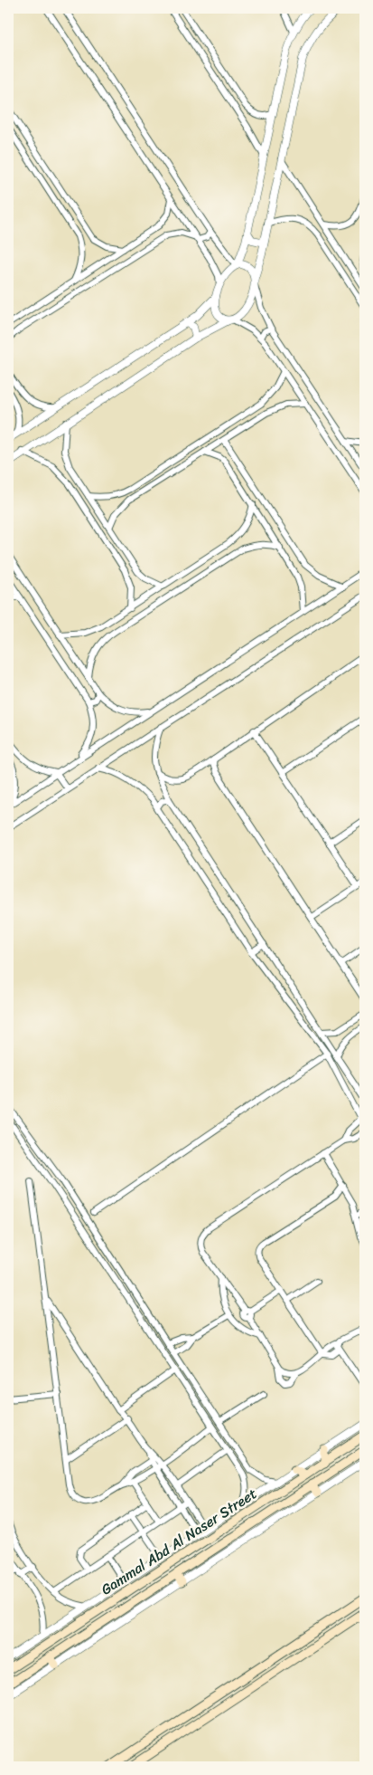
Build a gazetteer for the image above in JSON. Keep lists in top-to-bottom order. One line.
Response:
{"streets":{"main road":["Gammal Abd Al Naser Street"]}}
